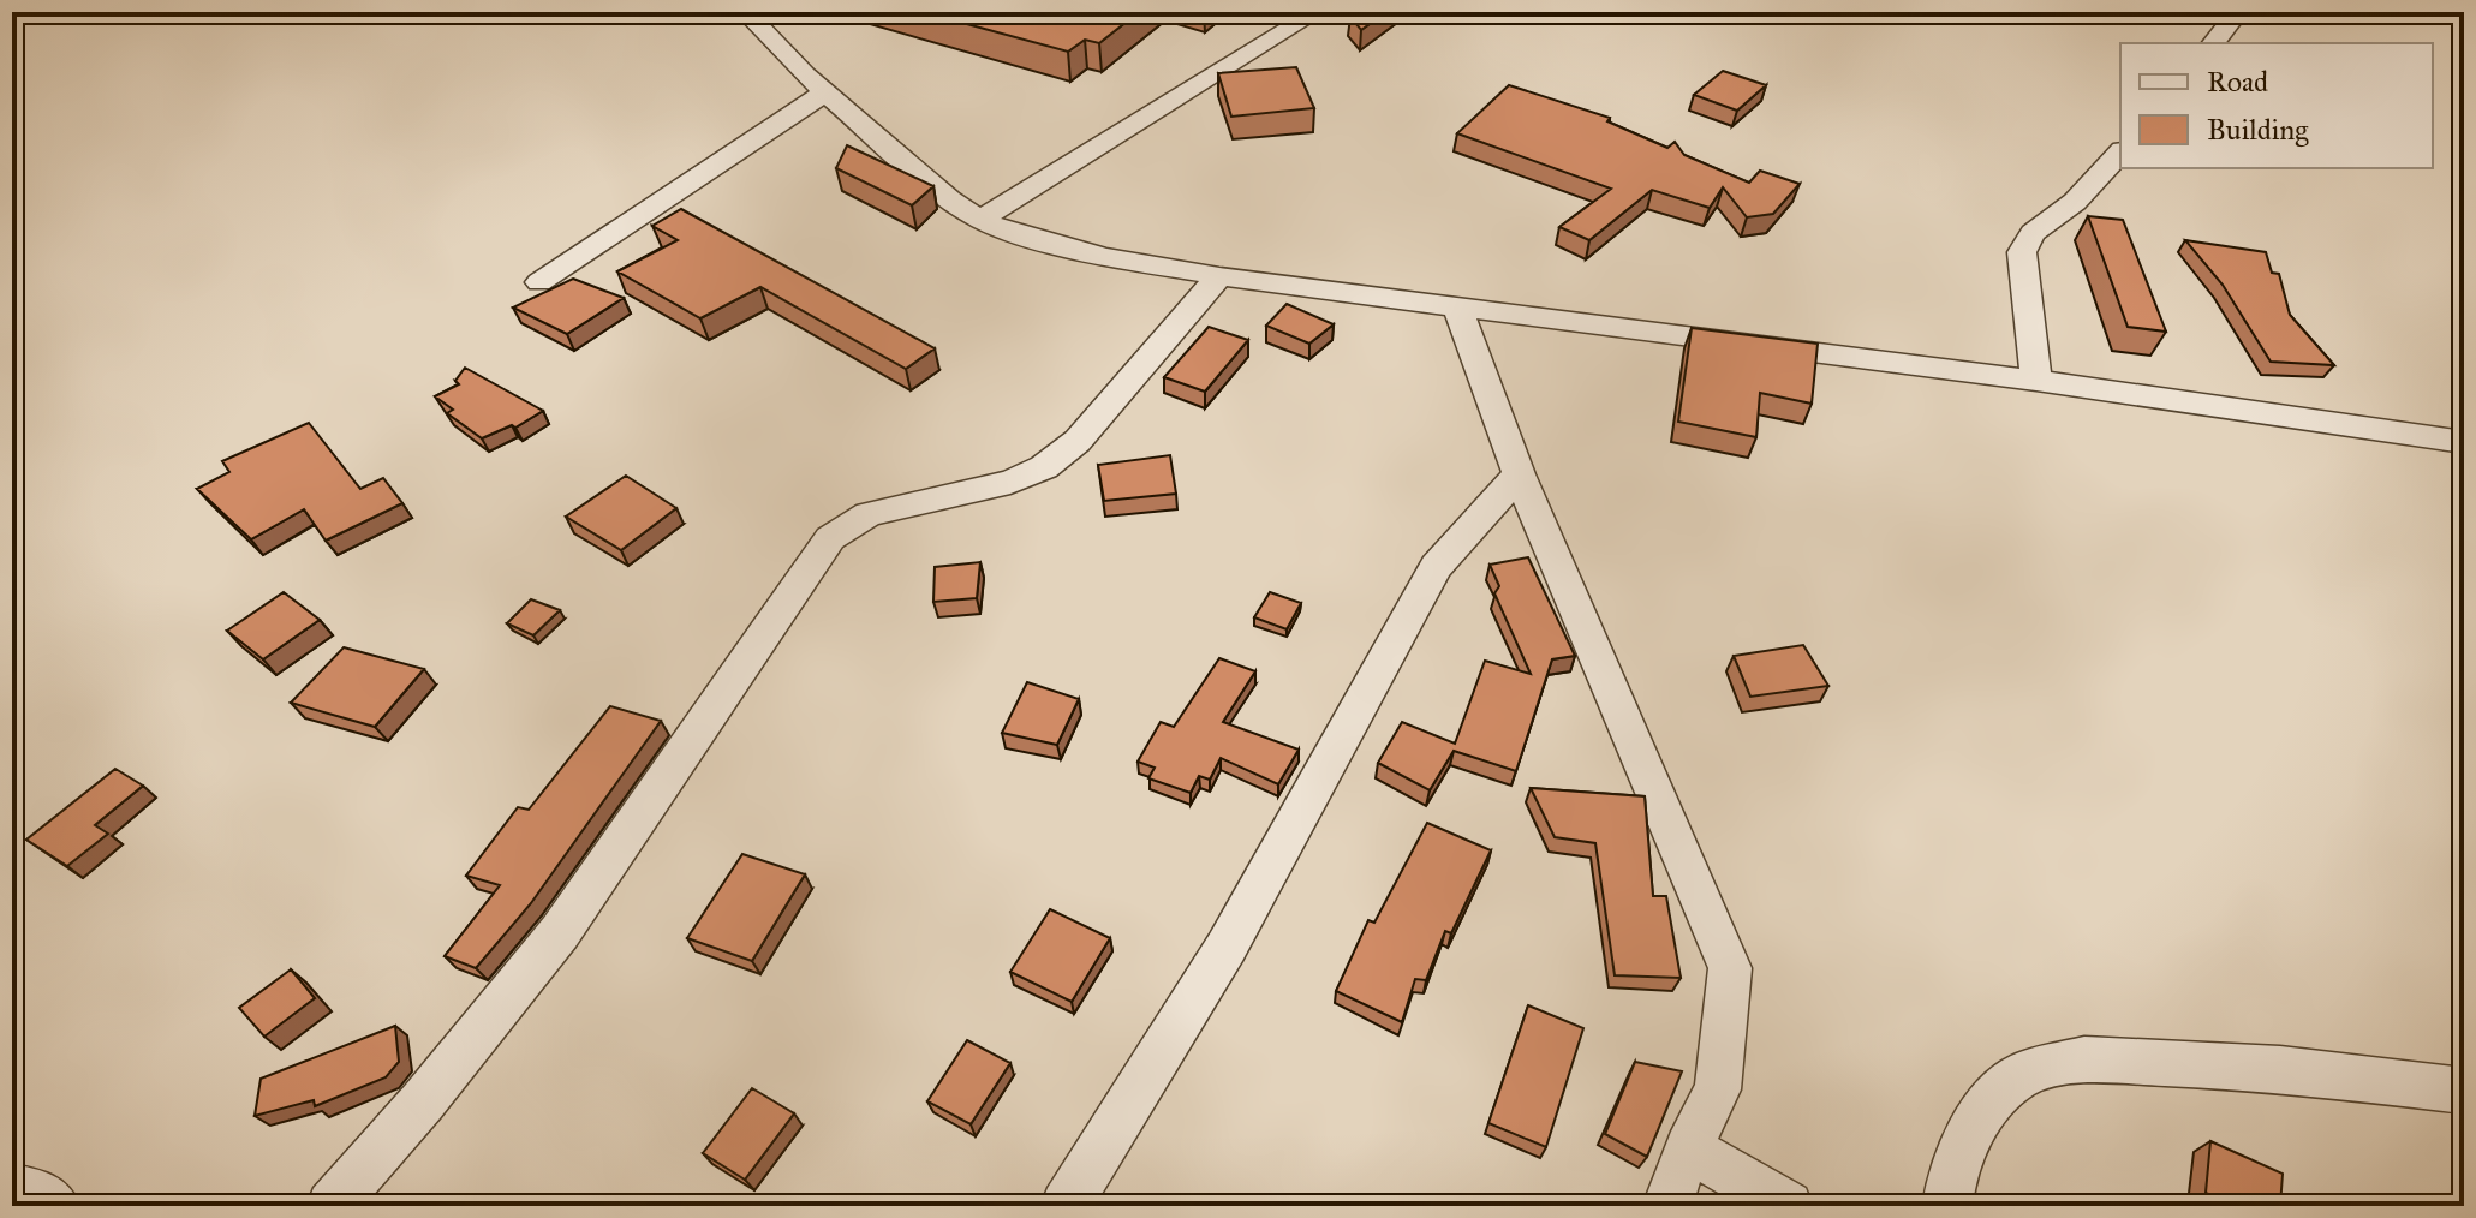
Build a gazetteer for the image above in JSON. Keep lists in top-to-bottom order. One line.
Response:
{"legend":["Road","Building"]}
